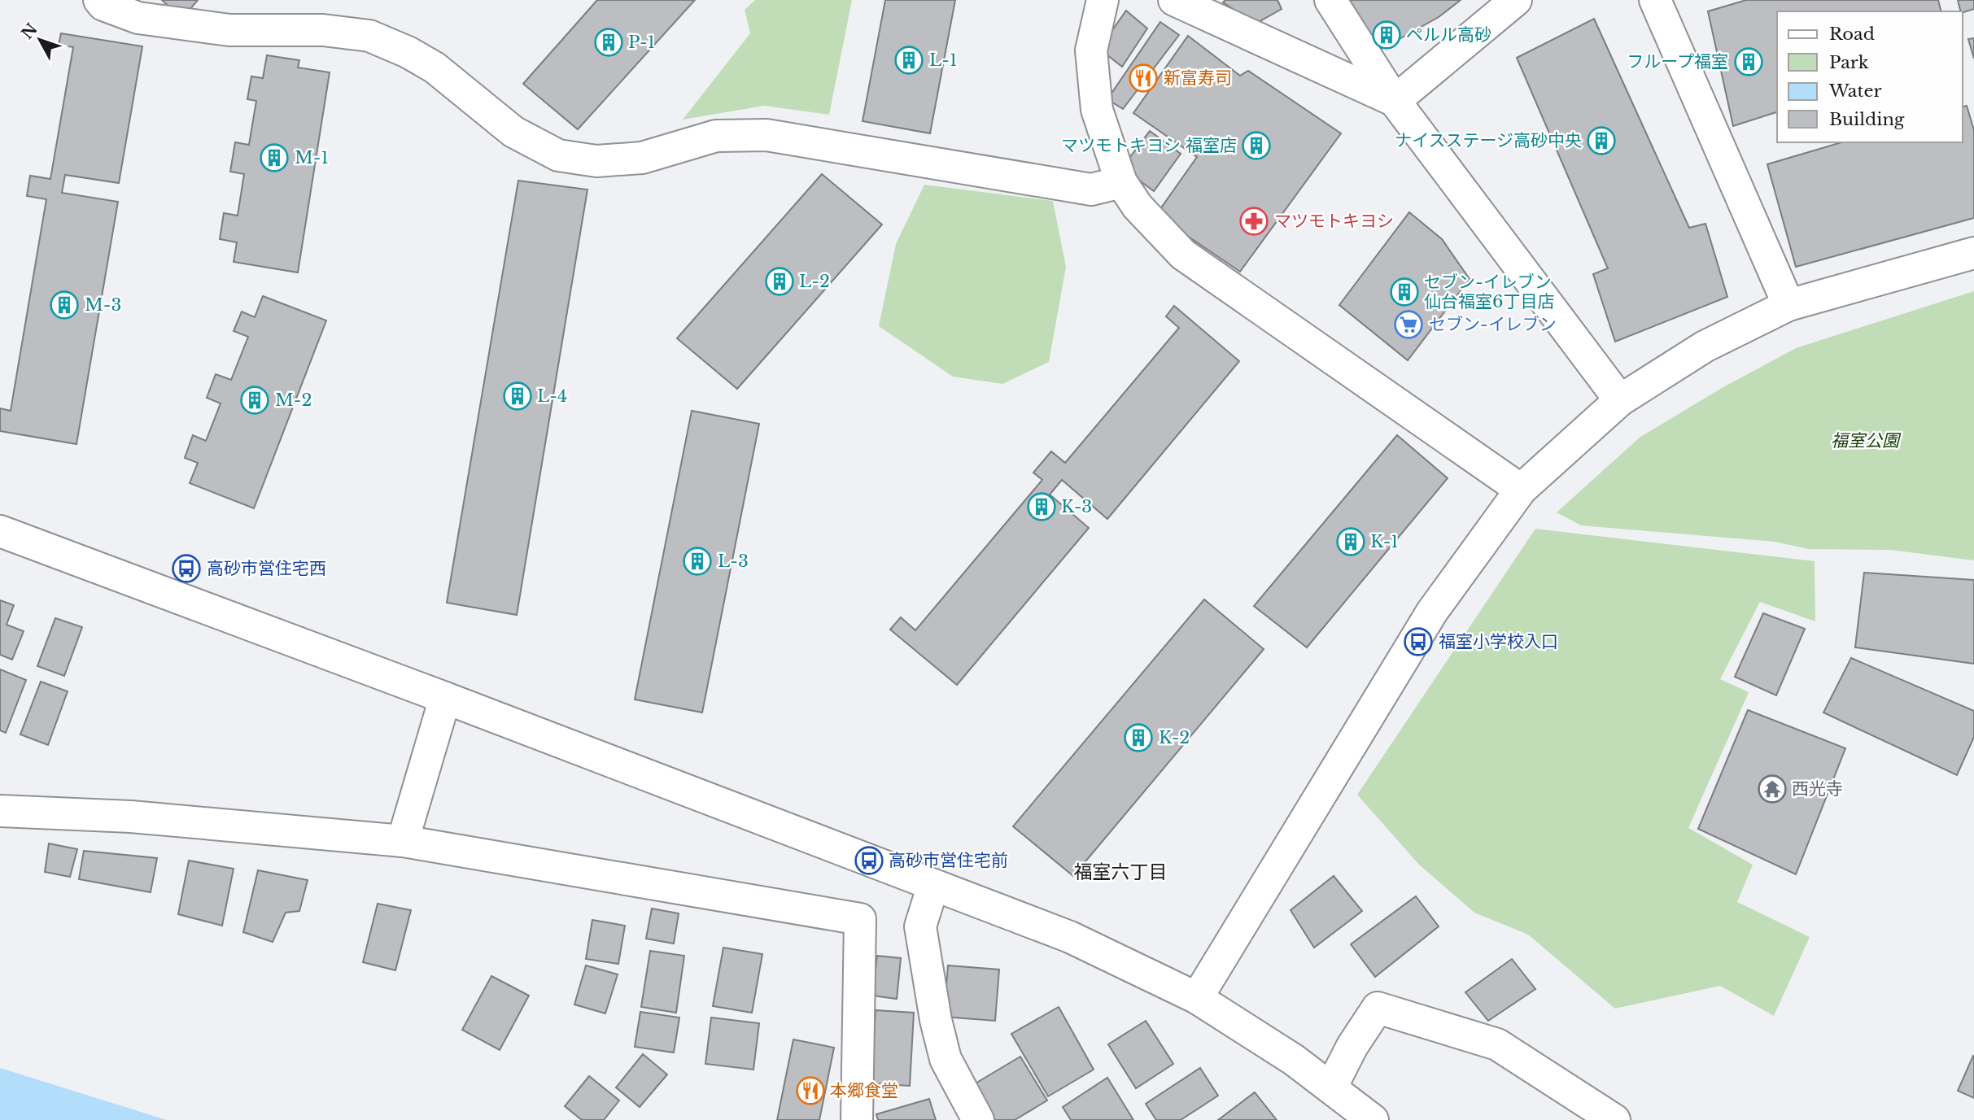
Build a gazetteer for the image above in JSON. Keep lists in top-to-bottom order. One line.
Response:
{"districts":["福室六丁目"],"parks":["福室公園"],"places":{"building":["ペルル高砂","P-1","L-1","フループ福室","ナイスステージ高砂中央","マツモトキヨシ 福室店","M-1","L-2","セブン-イレブン 仙台福室6丁目店","M-3","L-4","M-2","K-3","K-1","L-3","K-2"],"restaurant":["新富寿司","本郷食堂"],"pharmacy":["マツモトキヨシ"],"supermarket":["セブン-イレブン"],"bus stop":["高砂市営住宅西","福室小学校入口","高砂市営住宅前"],"temple":["西光寺"]},"legend":["Road","Park","Water","Building"],"north":"top left"}
